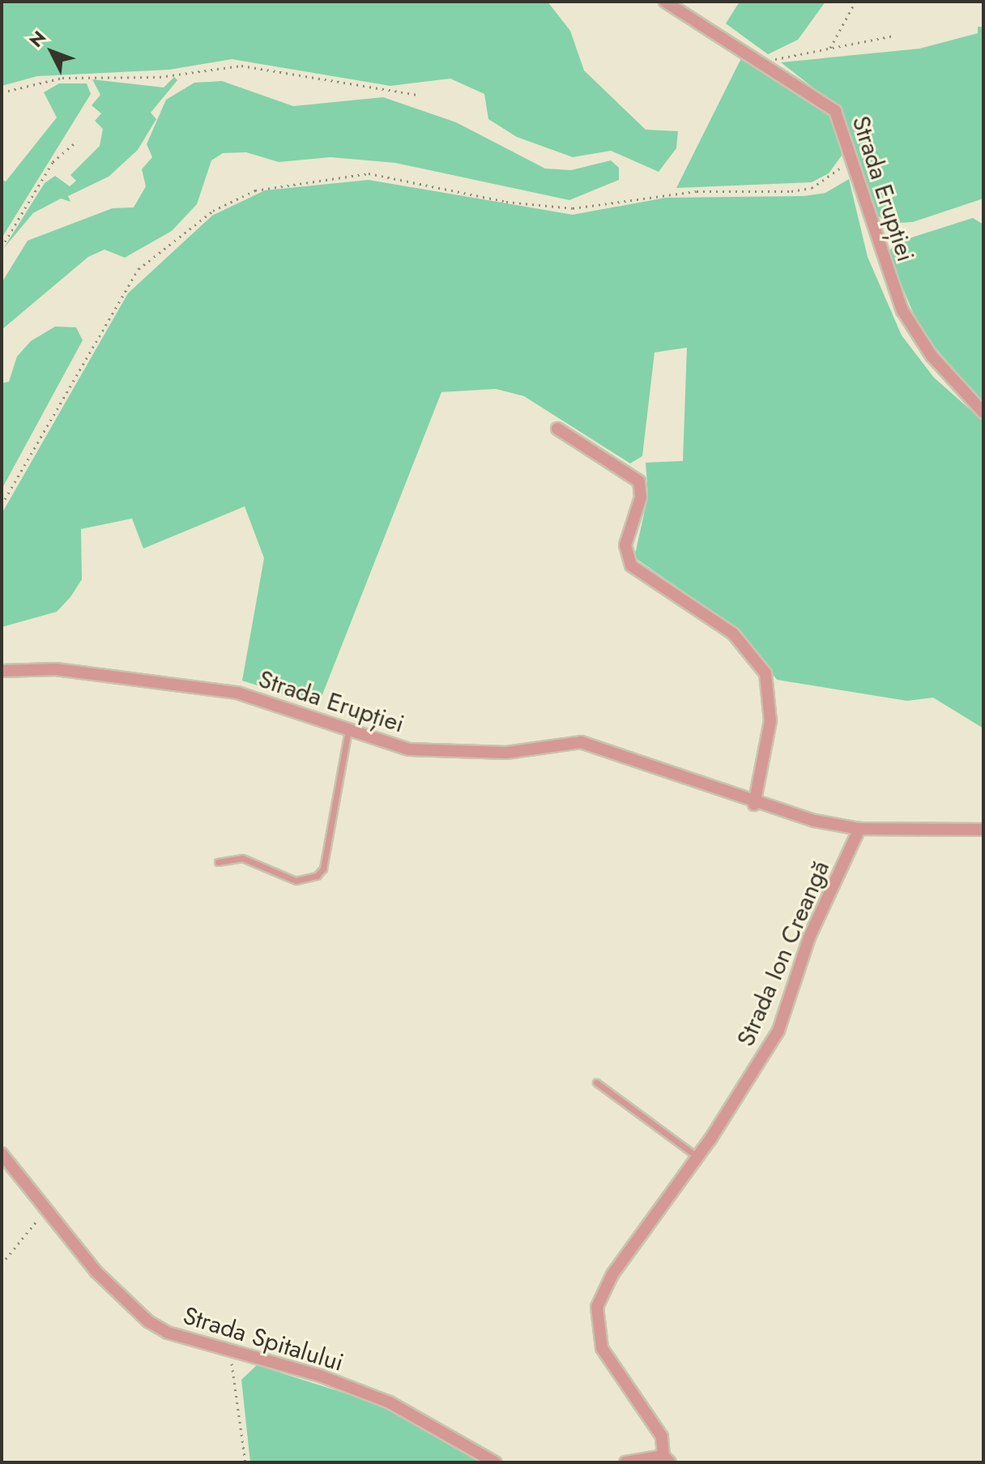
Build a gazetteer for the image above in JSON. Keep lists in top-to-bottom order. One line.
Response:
{"streets":{"street":["Strada Erupției","Strada Ion Creangă","Strada Spitalului"]},"crossings":[["Strada Erupției","Strada Ion Creangă"]],"north":"top left"}
